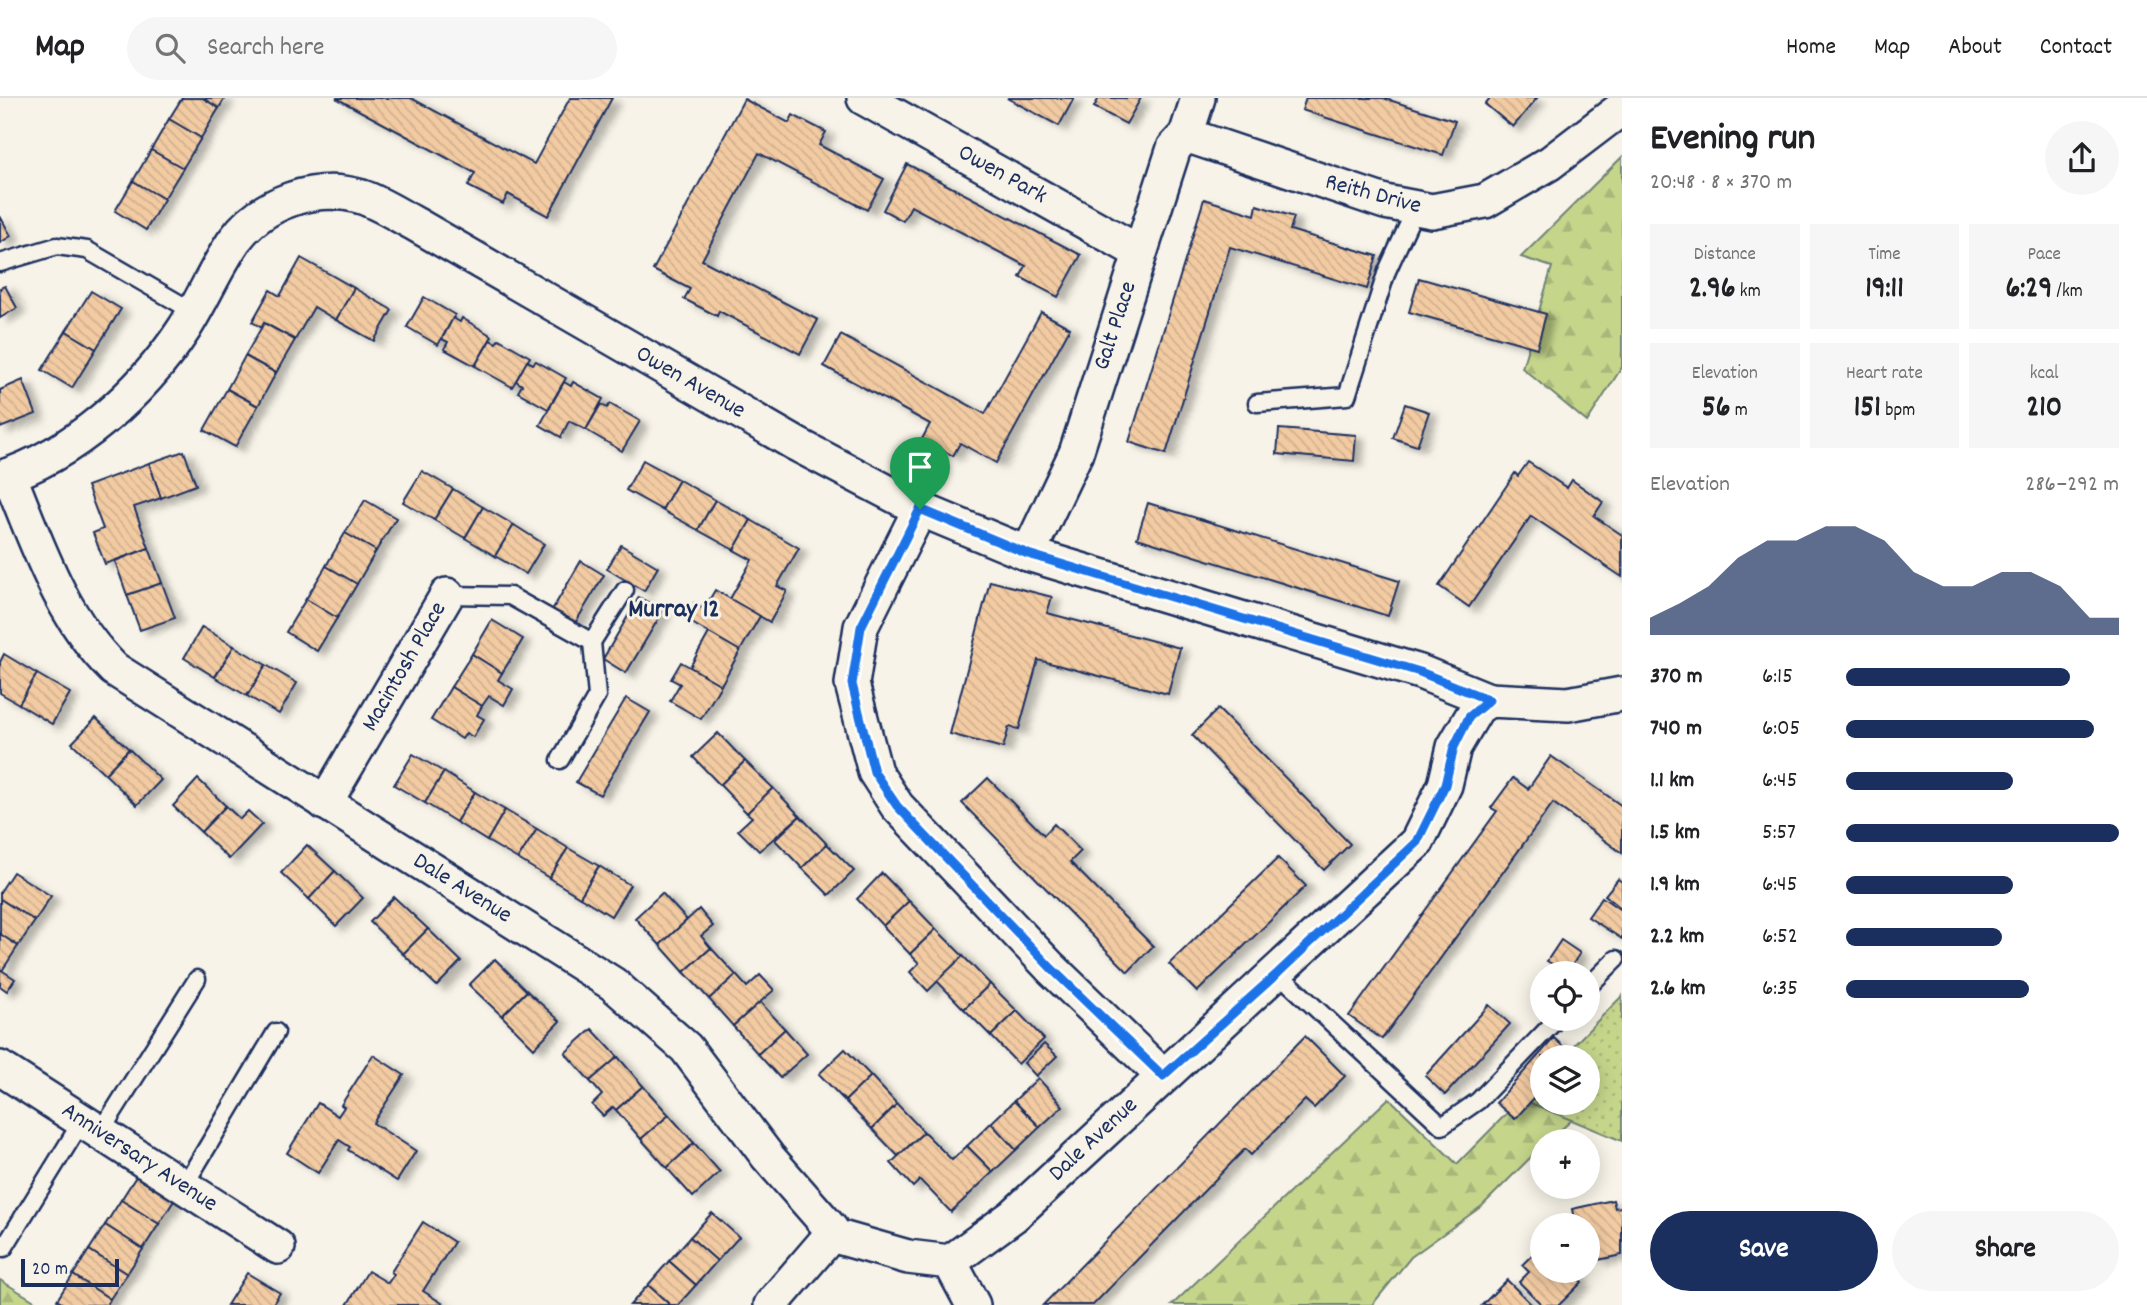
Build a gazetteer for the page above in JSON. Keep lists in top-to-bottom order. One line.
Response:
{"streets":{"street":["Owen Park","Reith Drive","Galt Place","Owen Avenue","Macintosh Place","Dale Avenue","Anniversary Avenue"]},"crossings":[["Owen Park","Galt Place"],["Reith Drive","Galt Place"],["Galt Place","Owen Avenue"],["Owen Avenue","Dale Avenue"],["Macintosh Place","Dale Avenue"]],"districts":["Murray 12"],"scale_bar":"20 m","page":{"header":"Map","search":"Search here","nav":["Home","Map","About","Contact"],"heading":["Evening run","20:48 · 8 × 370 m"],"stats":[["Distance","2.96 km"],["Time","19:11"],["Pace","6:29 /km"],["Elevation","56 m"],["Heart rate","151 bpm"],["kcal","210"]],"chart":["Elevation","286–292 m"],"list":[{"name":"370 m","note":"6:15"},{"name":"740 m","note":"6:05"},{"name":"1.1 km","note":"6:45"},{"name":"1.5 km","note":"5:57"},{"name":"1.9 km","note":"6:45"},{"name":"2.2 km","note":"6:52"},{"name":"2.6 km","note":"6:35"}],"map_buttons":["+","−"],"buttons":["Save","Share"],"scale":"20 m"}}
